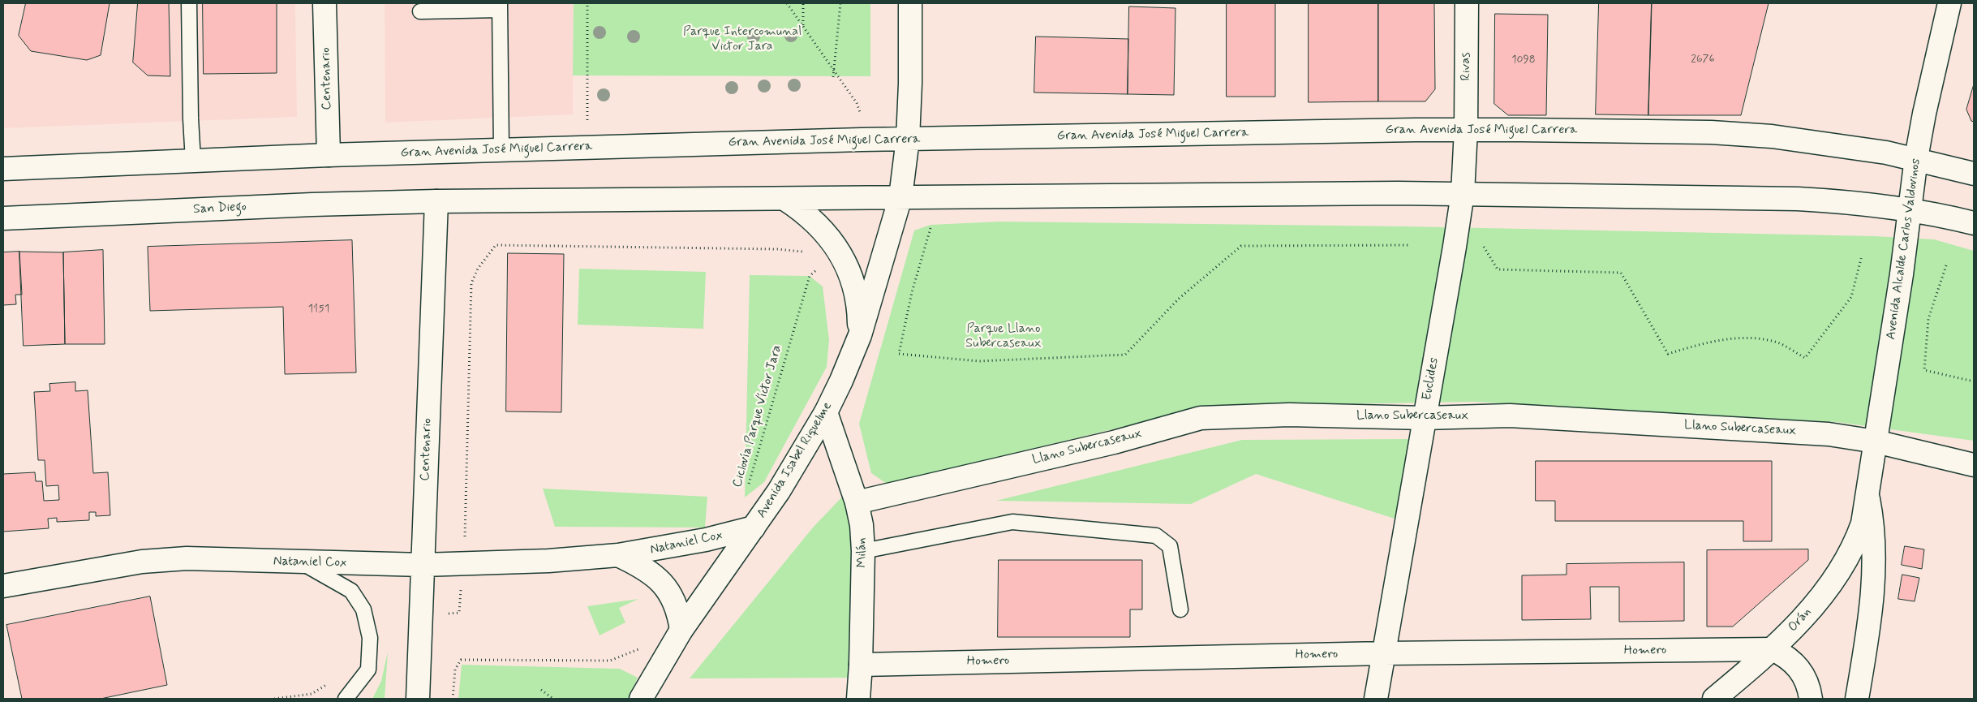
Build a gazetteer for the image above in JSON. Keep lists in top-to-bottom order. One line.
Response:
{"streets":{"main road":["Rivas","Centenario","Gran Avenida José Miguel Carrera","San Diego","Avenida Alcalde Carlos Valdovinos","Euclides","Llano Subercaseaux","Avenida Isabel Riquelme","Nataniel Cox","Milán","Orán","Homero"],"path":["Ciclovía Parque Víctor Jara"]},"crossings":[["Rivas","Gran Avenida José Miguel Carrera"],["Rivas","Euclides"],["Centenario","Gran Avenida José Miguel Carrera"],["Centenario","San Diego"],["Centenario","Nataniel Cox"],["Gran Avenida José Miguel Carrera","Avenida Alcalde Carlos Valdovinos"],["Gran Avenida José Miguel Carrera","Euclides"],["Gran Avenida José Miguel Carrera","Avenida Isabel Riquelme"],["Avenida Alcalde Carlos Valdovinos","Llano Subercaseaux"],["Avenida Alcalde Carlos Valdovinos","Orán"],["Euclides","Llano Subercaseaux"],["Euclides","Homero"],["Llano Subercaseaux","Milán"],["Avenida Isabel Riquelme","Nataniel Cox"],["Avenida Isabel Riquelme","Milán"],["Milán","Homero"],["Orán","Homero"]],"parks":["Parque Intercomunal Victor Jara","Parque Llano Subercaseaux"],"house_numbers":["2676","1098","1151"]}
